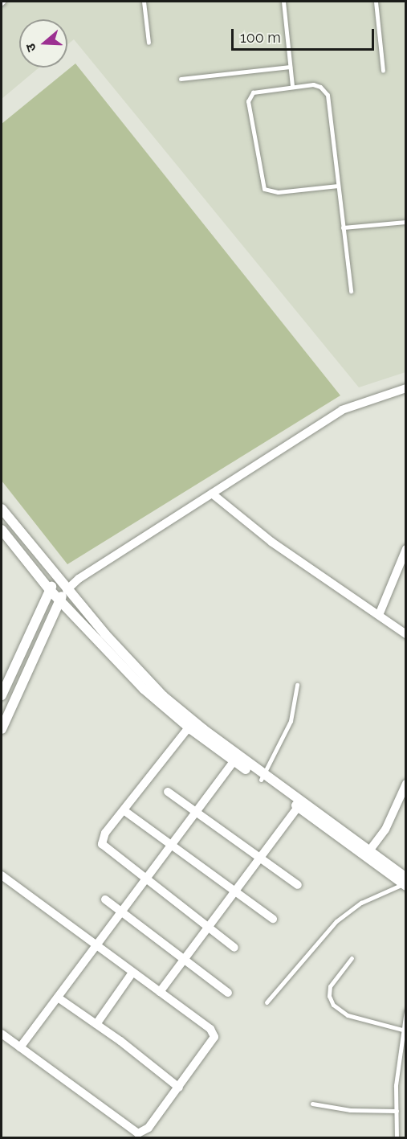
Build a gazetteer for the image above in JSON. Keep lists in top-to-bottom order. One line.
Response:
{"scale_bar":"100 m","north":"left"}
